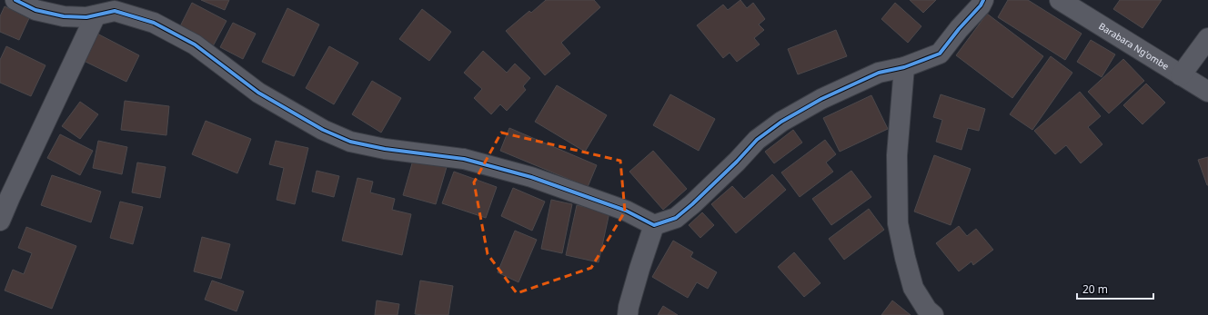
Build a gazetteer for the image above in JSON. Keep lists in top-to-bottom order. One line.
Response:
{"streets":{"street":["Barabara Ng'ombe"]},"scale_bar":"20 m"}
